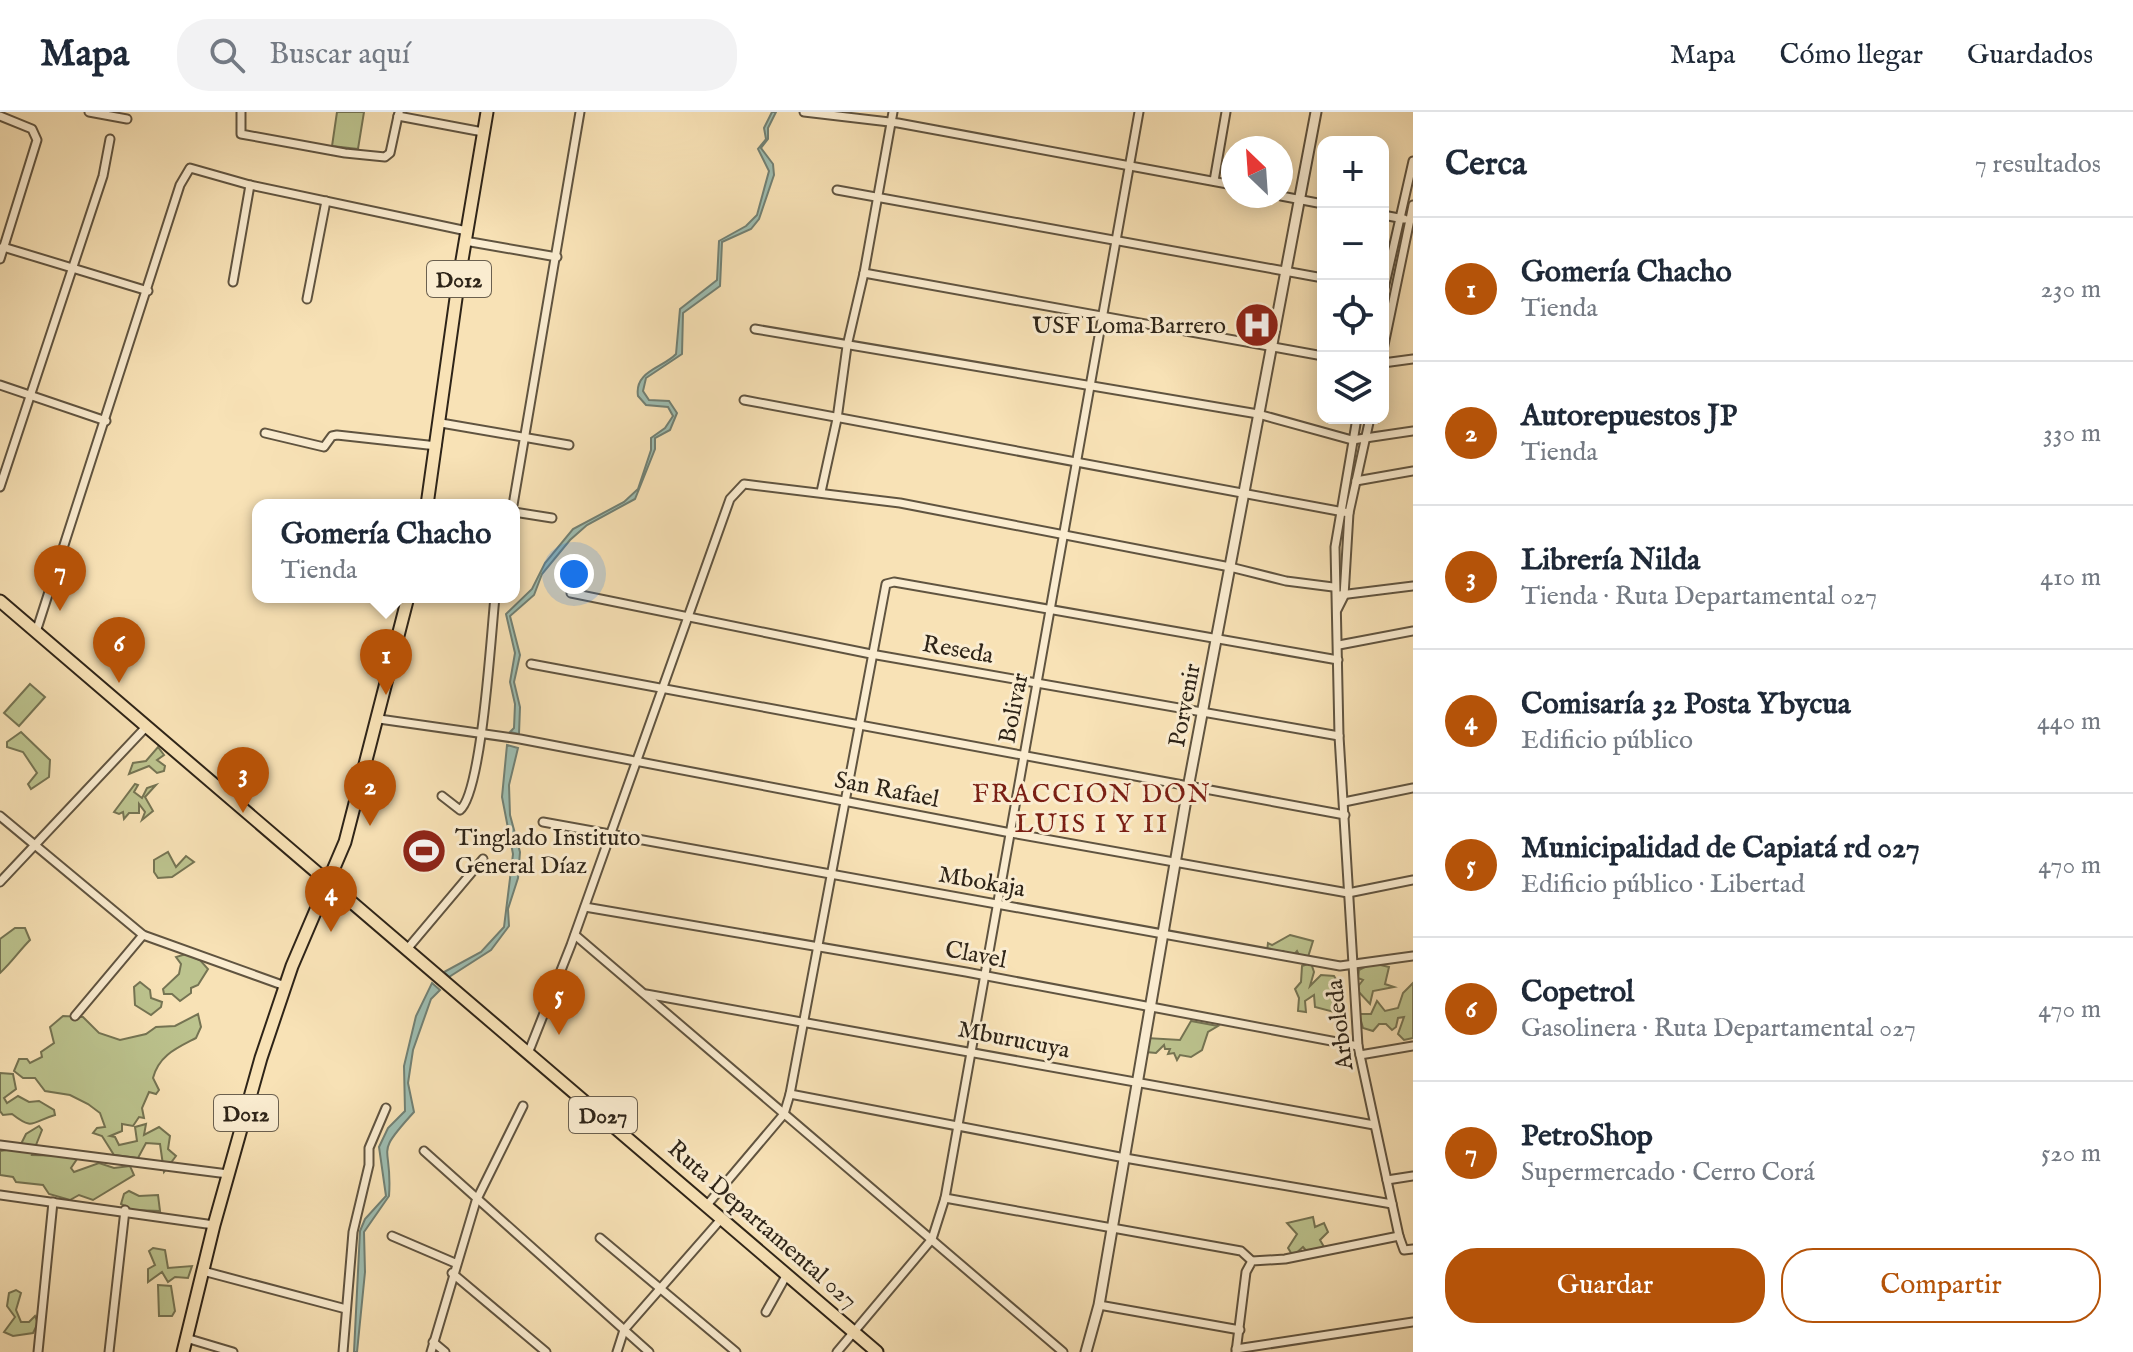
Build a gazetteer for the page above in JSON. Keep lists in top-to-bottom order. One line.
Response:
{"streets":{"main road":["D012","D027","Ruta Departamental 027"],"street":["Reseda","Porvenir","Bolivar","San Rafael","Mbokaja","Clavel","Arboleda","Mburucuya"]},"crossings":[["D012","San Rafael"],["D012","Ruta Departamental 027"],["Reseda","Porvenir"],["Reseda","Bolivar"],["Reseda","Arboleda"],["Porvenir","San Rafael"],["Porvenir","Mbokaja"],["Porvenir","Clavel"],["Porvenir","Mburucuya"],["Bolivar","San Rafael"],["Bolivar","Mbokaja"],["Bolivar","Clavel"],["Bolivar","Mburucuya"],["Bolivar","Ruta Departamental 027"],["San Rafael","Arboleda"],["Mbokaja","Arboleda"],["Clavel","Arboleda"],["Arboleda","Mburucuya"]],"districts":["FRACCION DON LUIS I Y II"],"places":{"hospital":["USF Loma Barrero"],"sports":["Tinglado Instituto General Díaz"]},"north":"top left","page":{"header":"Mapa","search":"Buscar aquí","nav":["Mapa","Cómo llegar","Guardados"],"heading":["Cerca","7 resultados"],"map_buttons":["+","−"],"list":[{"mark":"1","name":"Gomería Chacho","note":"Tienda","value":"230 m"},{"mark":"2","name":"Autorepuestos JP","note":"Tienda","value":"330 m"},{"mark":"3","name":"Librería Nilda","note":"Tienda · Ruta Departamental 027","value":"410 m"},{"mark":"4","name":"Comisaría 32 Posta Ybycua","note":"Edificio público","value":"440 m"},{"mark":"5","name":"Municipalidad de Capiatá rd 027","note":"Edificio público · Libertad","value":"470 m"},{"mark":"6","name":"Copetrol","note":"Gasolinera · Ruta Departamental 027","value":"470 m"},{"mark":"7","name":"PetroShop","note":"Supermercado · Cerro Corá","value":"520 m"}],"popup":["Gomería Chacho","Tienda"],"pins":["7","6","1","3","2","4","5"],"buttons":["Guardar","Compartir"]}}
